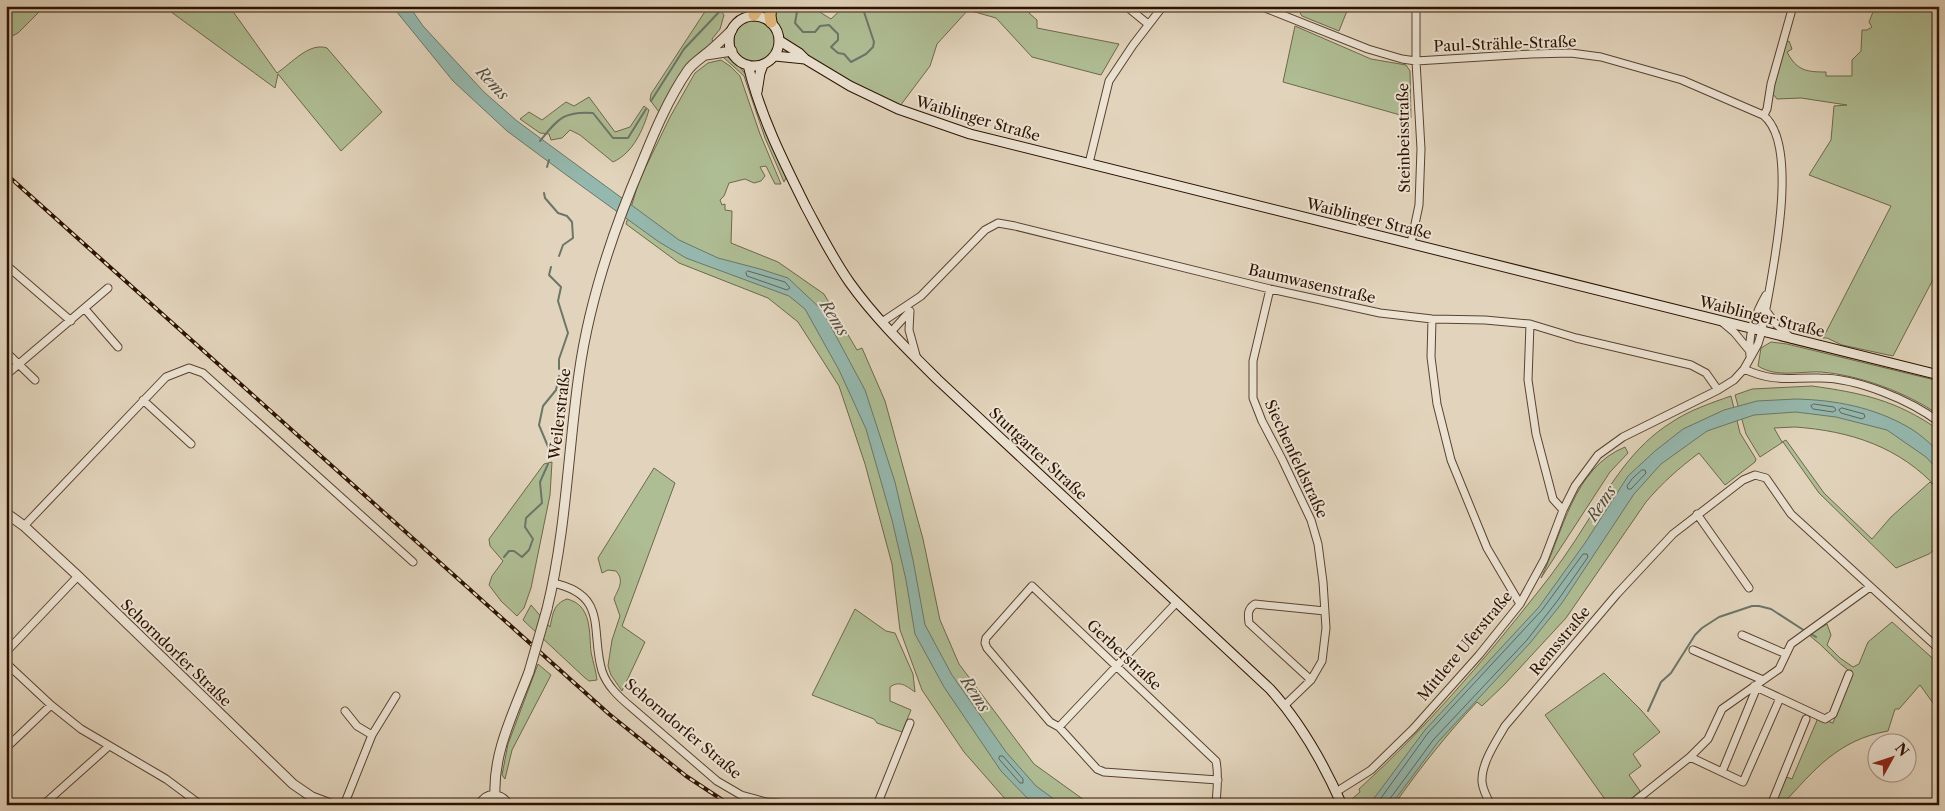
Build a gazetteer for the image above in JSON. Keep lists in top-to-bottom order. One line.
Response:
{"streets":{"main road":["Waiblinger Straße","Weilerstraße","Stuttgarter Straße","Schorndorfer Straße"],"street":["Paul-Strähle-Straße","Steinbeisstraße","Baumwasenstraße","Siechenfeldstraße","Remsstraße","Mittlere Uferstraße","Gerberstraße"]},"crossings":[["Paul-Strähle-Straße","Steinbeisstraße"],["Paul-Strähle-Straße","Mittlere Uferstraße"],["Waiblinger Straße","Steinbeisstraße"],["Waiblinger Straße","Weilerstraße"],["Waiblinger Straße","Stuttgarter Straße"],["Waiblinger Straße","Mittlere Uferstraße"],["Baumwasenstraße","Stuttgarter Straße"],["Baumwasenstraße","Siechenfeldstraße"],["Baumwasenstraße","Mittlere Uferstraße"],["Weilerstraße","Stuttgarter Straße"],["Weilerstraße","Schorndorfer Straße"],["Stuttgarter Straße","Siechenfeldstraße"],["Stuttgarter Straße","Mittlere Uferstraße"]],"water":["Rems"],"north":"top right"}
